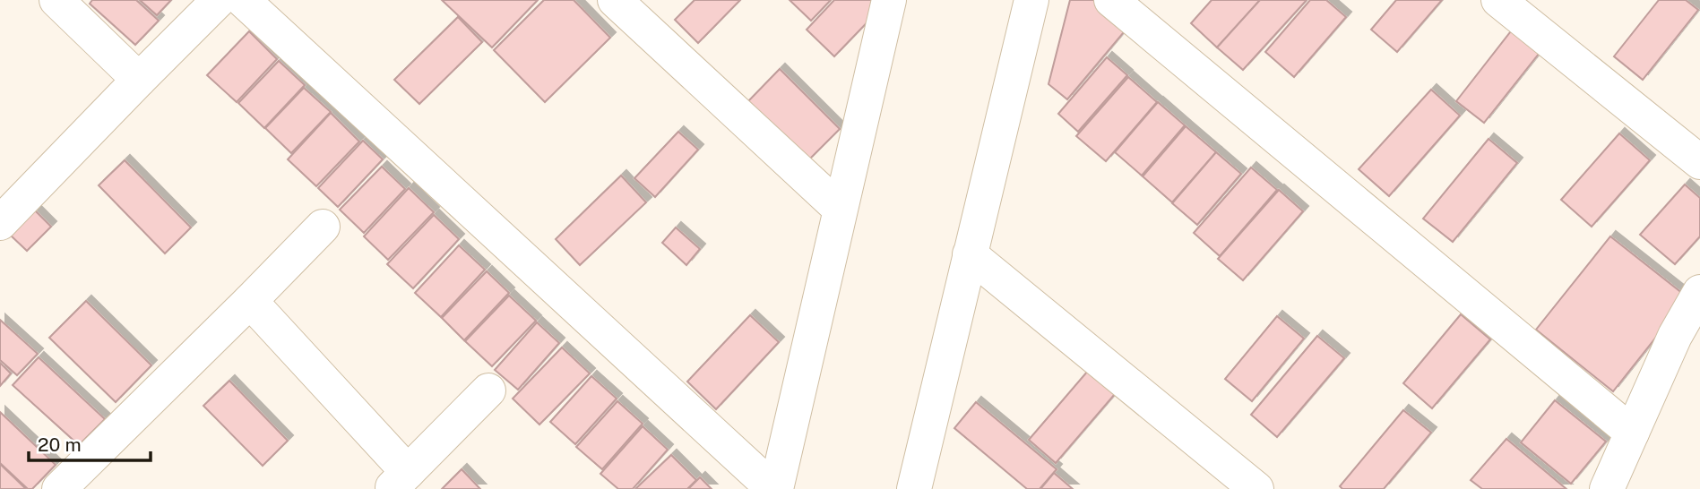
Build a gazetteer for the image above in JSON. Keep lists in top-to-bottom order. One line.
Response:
{"scale_bar":"20 m"}
